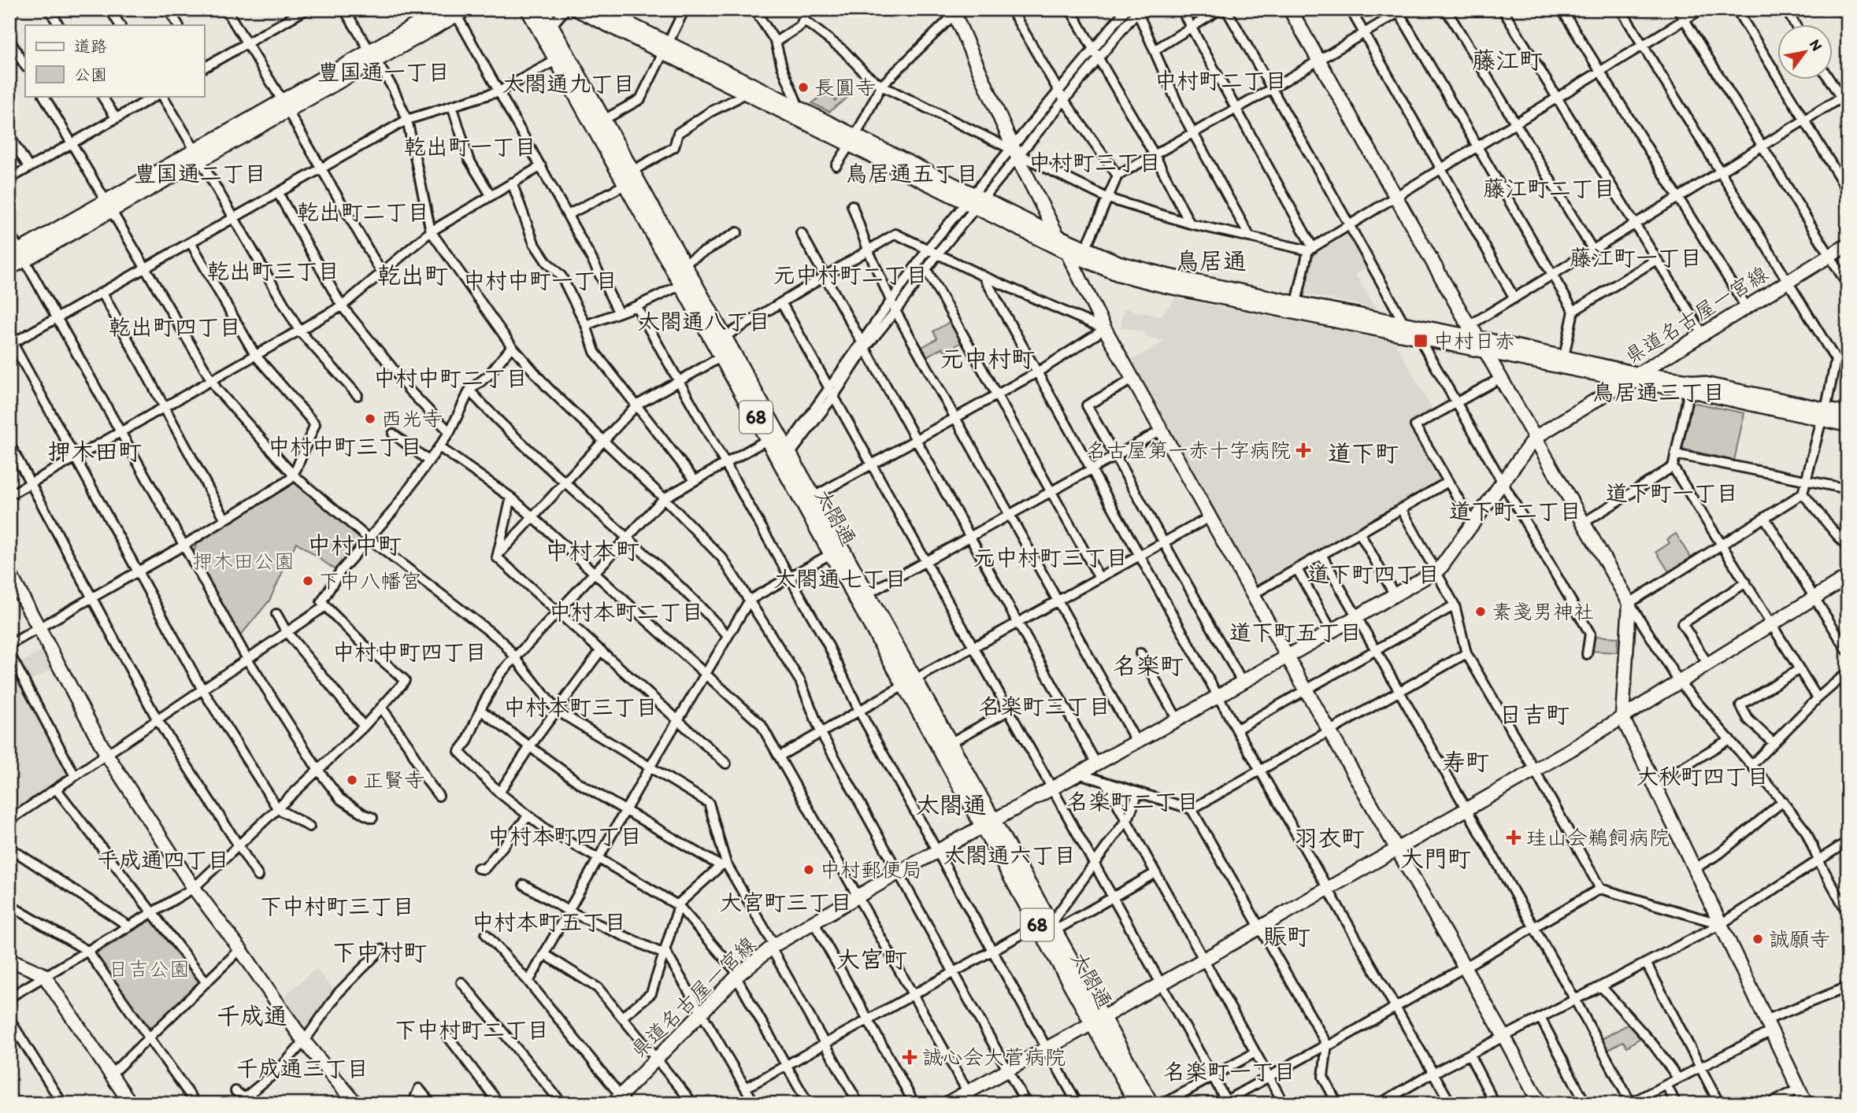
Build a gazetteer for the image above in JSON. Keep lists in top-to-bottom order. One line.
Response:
{"streets":{"main road":["68","太閤通"],"street":["県道名古屋一宮線"]},"crossings":[["県道名古屋一宮線","太閤通"]],"districts":["藤江町","豊国通一丁目","中村町二丁目","太閤通九丁目","乾出町一丁目","中村町三丁目","豊国通二丁目","鳥居通五丁目","藤江町二丁目","乾出町二丁目","藤江町一丁目","鳥居通","乾出町三丁目","元中村町二丁目","乾出町","中村中町一丁目","太閤通八丁目","乾出町四丁目","元中村町","中村中町二丁目","鳥居通三丁目","中村中町三丁目","押木田町","道下町","道下町一丁目","道下町二丁目","中村中町","中村本町","元中村町三丁目","道下町四丁目","太閤通七丁目","中村本町二丁目","道下町五丁目","中村中町四丁目","名楽町","名楽町三丁目","中村本町三丁目","日吉町","寿町","大秋町四丁目","名楽町二丁目","太閤通","中村本町四丁目","羽衣町","太閤通六丁目","大門町","千成通四丁目","大宮町三丁目","下中村町三丁目","中村本町五丁目","賑町","下中村町","大宮町","千成通","下中村町二丁目","千成通三丁目","名楽町一丁目"],"parks":["押木田公園","日吉公園"],"places":{"other":["長圓寺","西光寺","下中八幡宮","素戔男神社","正賢寺","中村郵便局","誠願寺"],"transit":["中村日赤"],"health":["名古屋第一赤十字病院","珪山会鵜飼病院","誠心会大菅病院"]},"legend":["道路","公園"],"north":"top right"}
